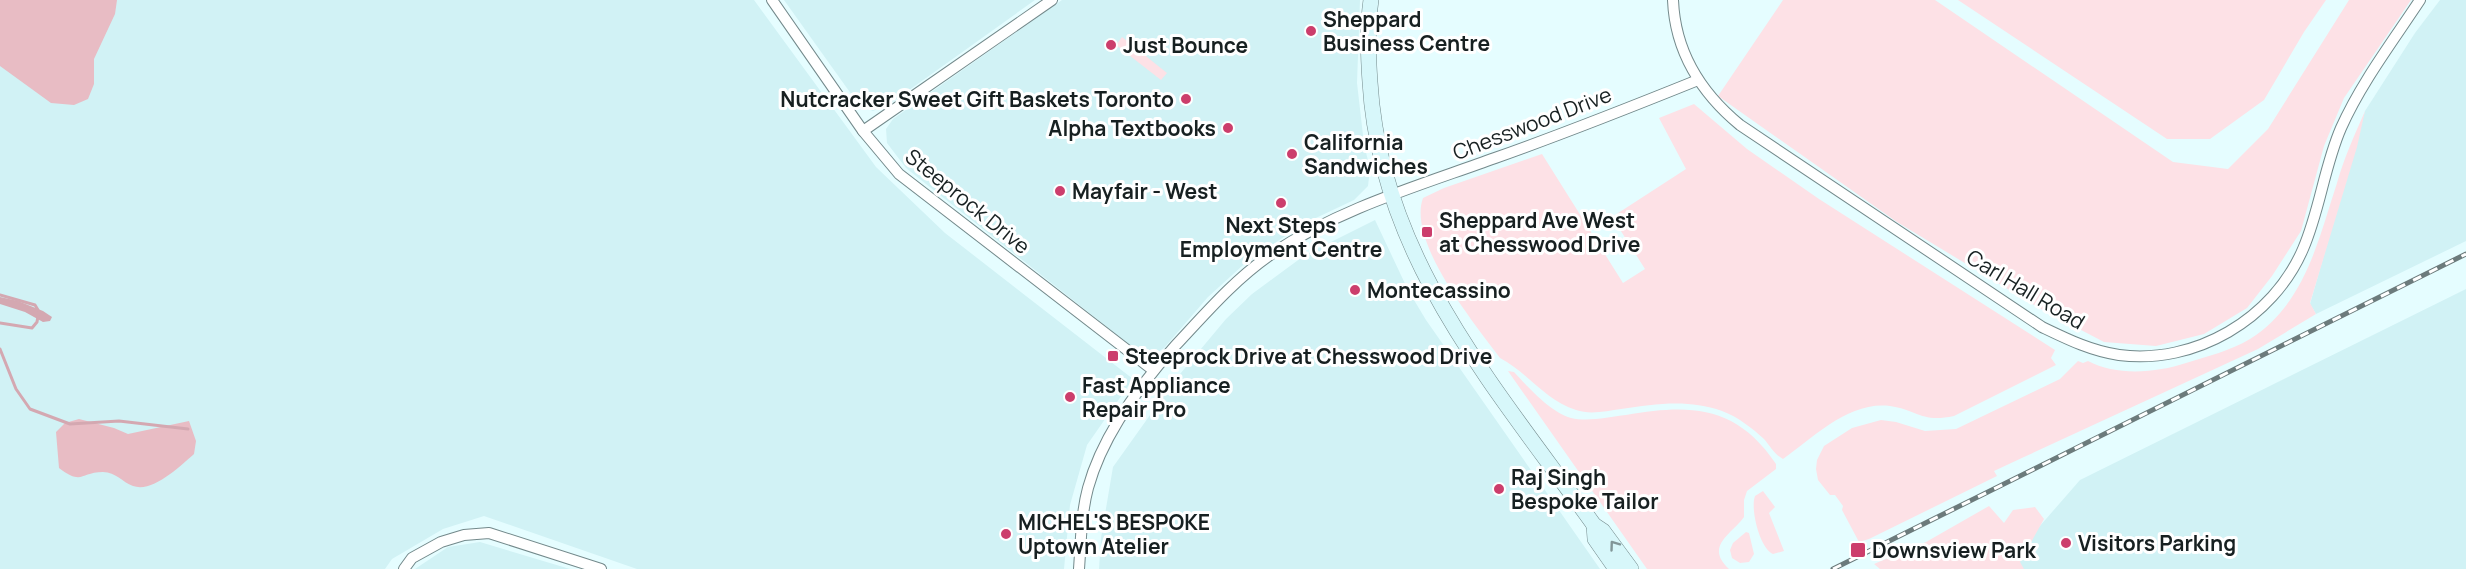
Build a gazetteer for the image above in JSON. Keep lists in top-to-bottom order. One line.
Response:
{"streets":{"street":["Chesswood Drive","Steeprock Drive","Carl Hall Road"]},"crossings":[["Chesswood Drive","Steeprock Drive"],["Chesswood Drive","Carl Hall Road"]],"places":{"other":["Sheppard Business Centre","Just Bounce","Nutcracker Sweet Gift Baskets Toronto","Alpha Textbooks","California Sandwiches","Mayfair - West","Next Steps Employment Centre","Montecassino","Fast Appliance Repair Pro","Raj Singh Bespoke Tailor","MICHEL'S BESPOKE Uptown Atelier","Visitors Parking"],"transit":["Sheppard Ave West at Chesswood Drive","Steeprock Drive at Chesswood Drive","Downsview Park"]}}
